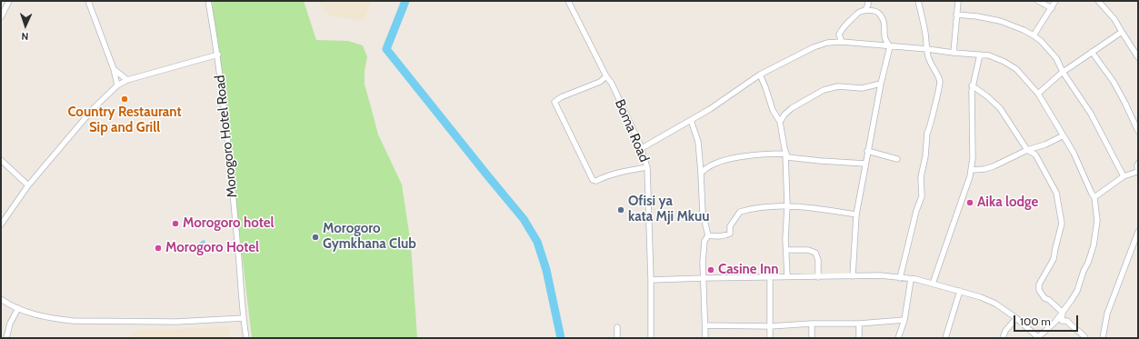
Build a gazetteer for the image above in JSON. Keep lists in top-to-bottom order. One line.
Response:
{"streets":{"street":["Boma Road","Morogoro Hotel Road"]},"places":["Country Restaurant Sip and Grill","Aika lodge","Ofisi ya kata Mji Mkuu","Morogoro hotel","Morogoro Gymkhana Club","Morogoro Hotel","Casine Inn"],"scale_bar":"100 m","north":"bottom"}
